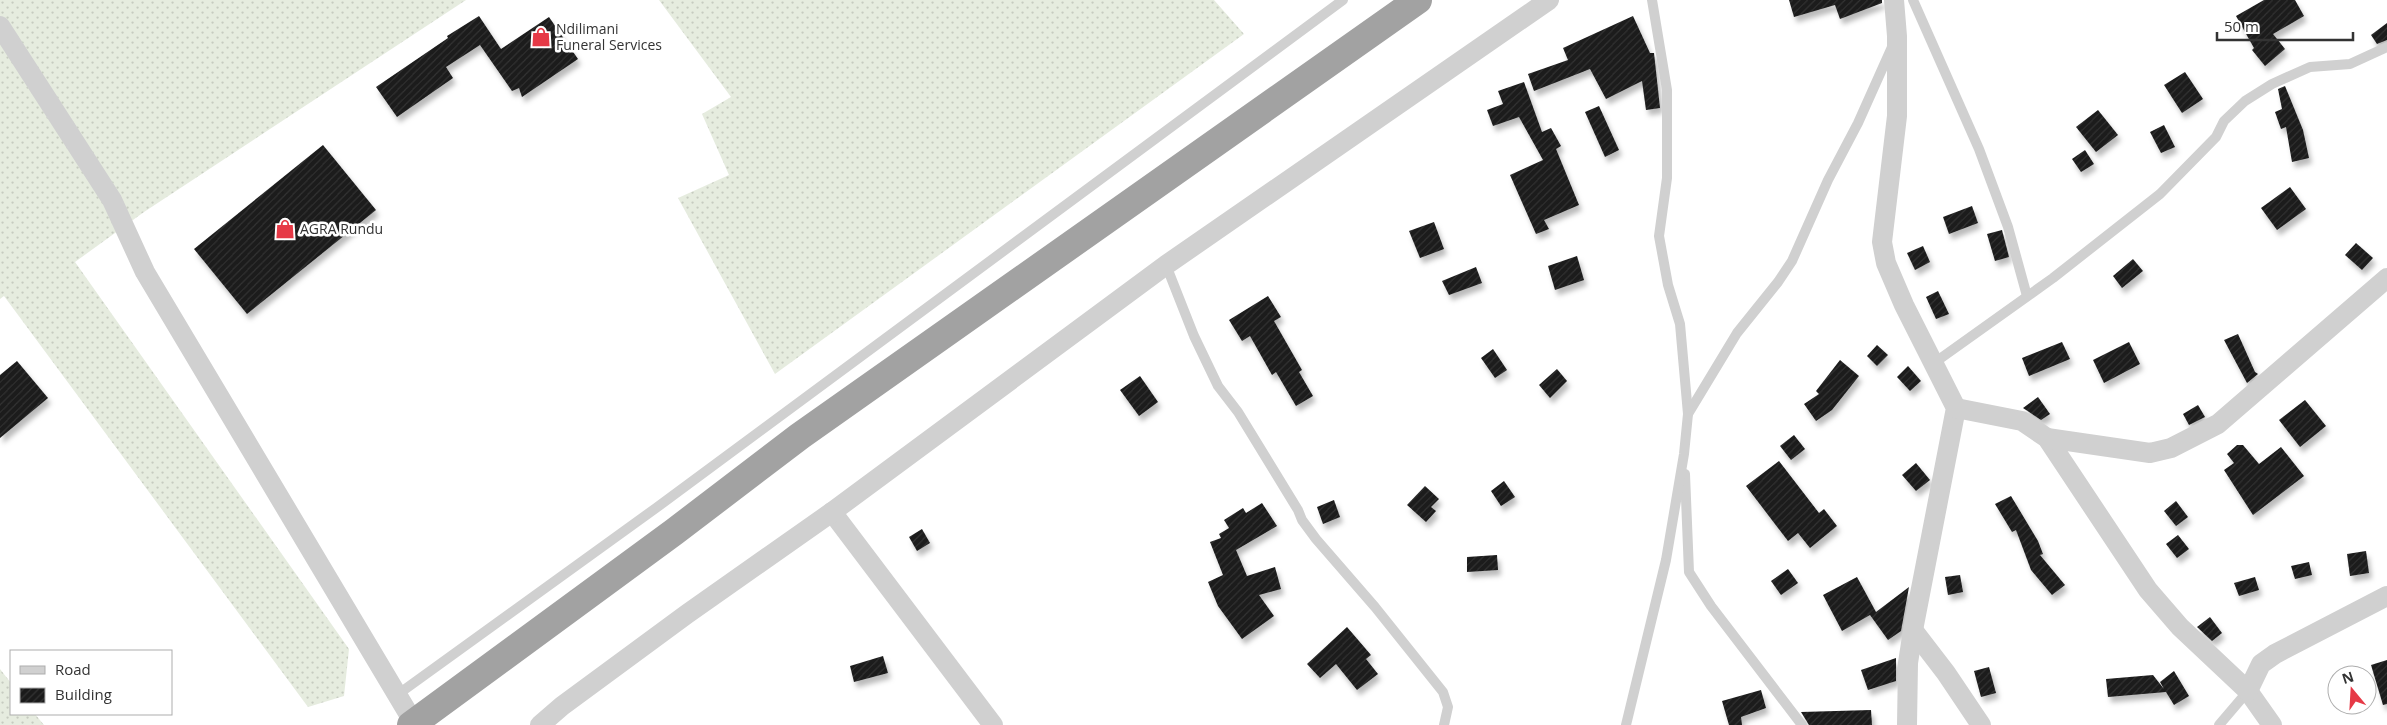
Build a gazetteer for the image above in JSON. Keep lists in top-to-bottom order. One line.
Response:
{"places":{"shop":["Ndilimani Funeral Services","AGRA Rundu"]},"legend":["Road","Building"],"scale_bar":"50 m","north":"top"}
